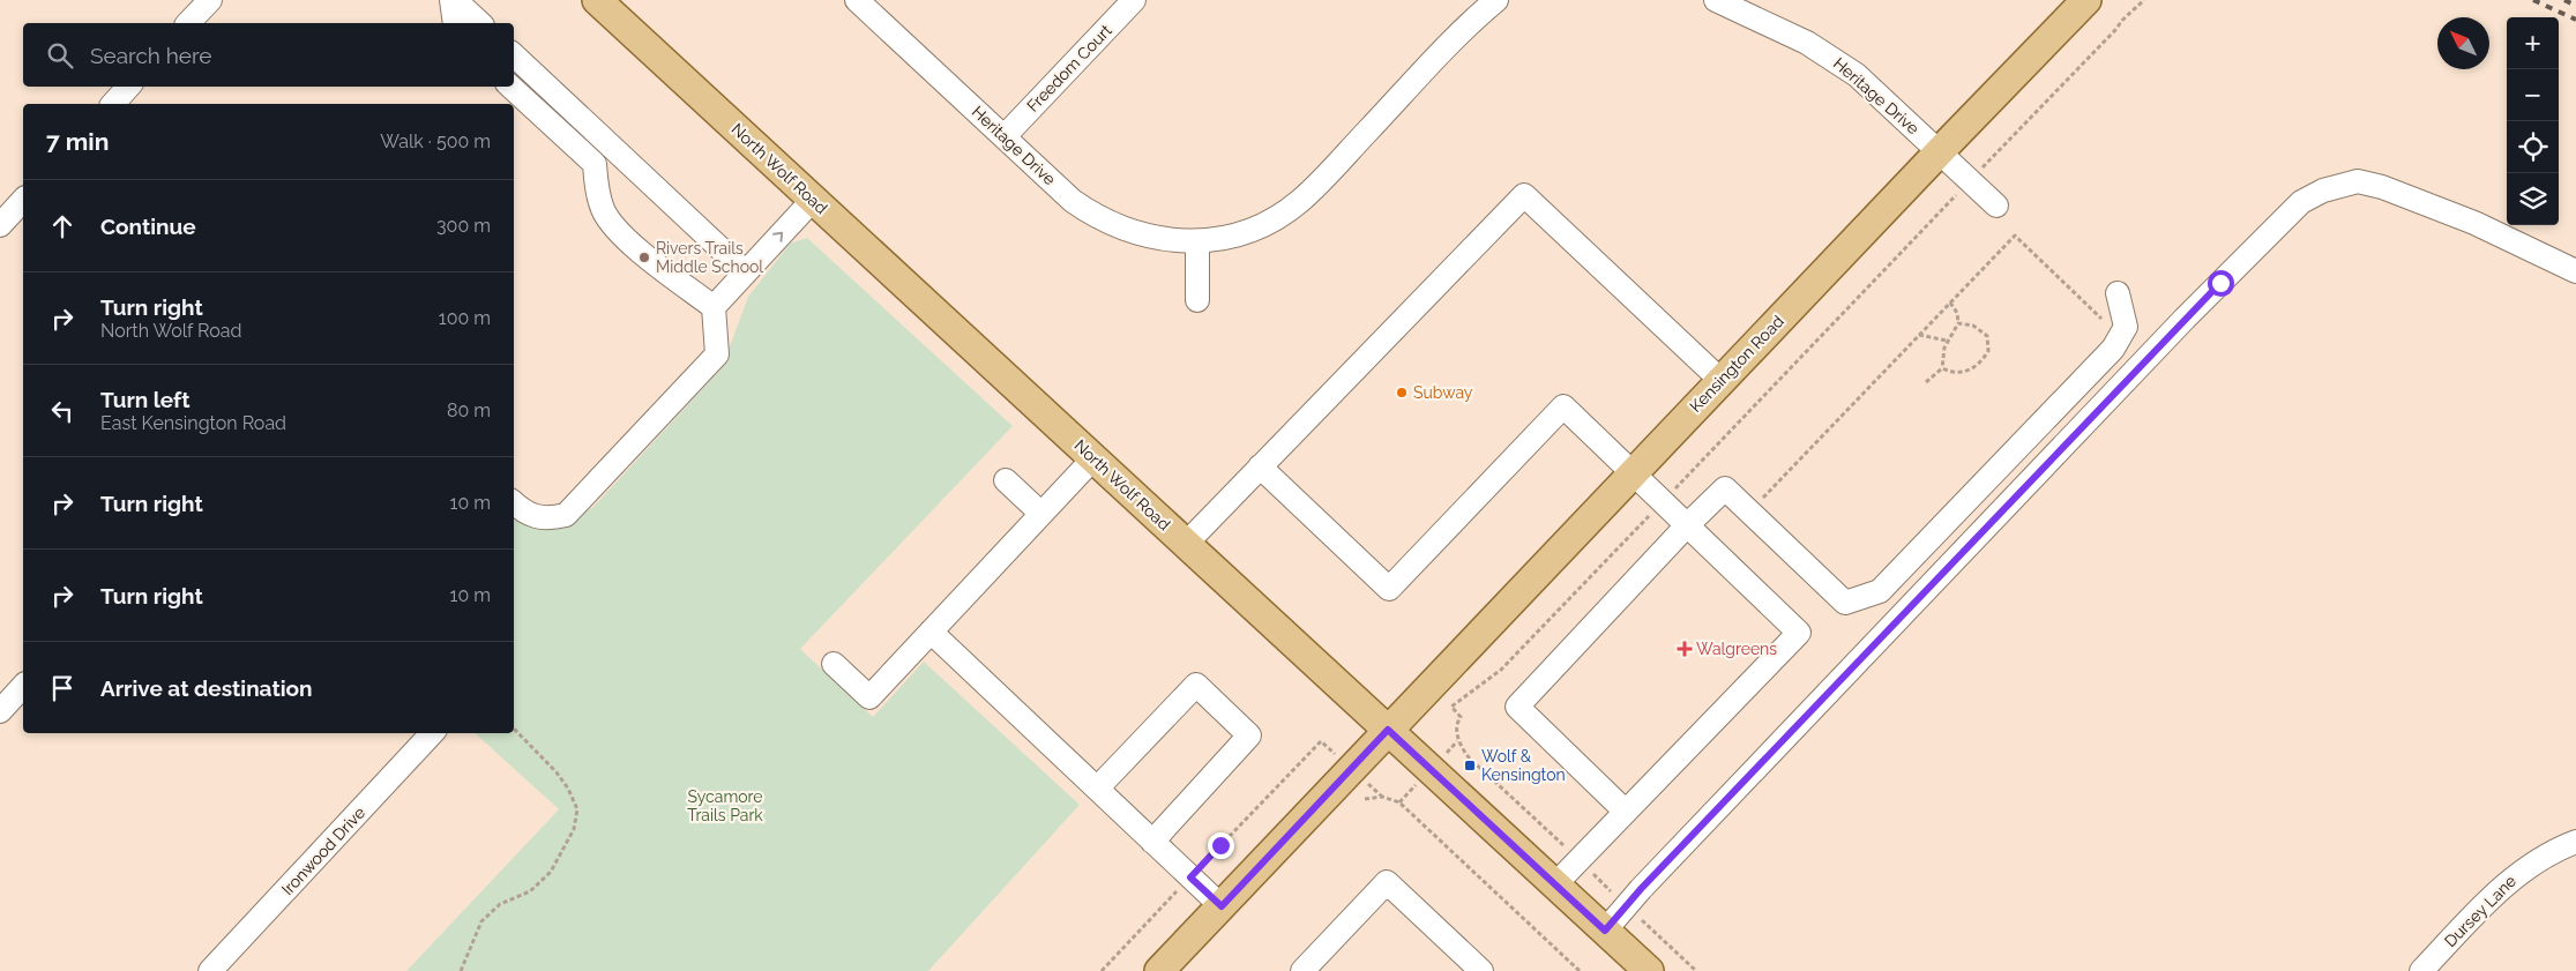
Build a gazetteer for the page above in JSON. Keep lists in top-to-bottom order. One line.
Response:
{"streets":{"main road":["North Wolf Road","Kensington Road"],"street":["Freedom Court","Heritage Drive","Ironwood Drive","Dursey Lane"]},"crossings":[["Freedom Court","Heritage Drive"],["Heritage Drive","Kensington Road"],["North Wolf Road","Kensington Road"]],"parks":["Sycamore Trails Park"],"places":{"other":["Rivers Trails Middle School","Subway"],"health":["Walgreens"],"transit":["Wolf & Kensington"]},"north":"top left","page":{"map_buttons":["+","−"],"search":"Search here","heading":["7 min","Walk · 500 m"],"list":[["Continue","300 m"],["Turn right","North Wolf Road","100 m"],["Turn left","East Kensington Road","80 m"],["Turn right","10 m"],["Turn right","10 m"],"Arrive at destination"]}}
